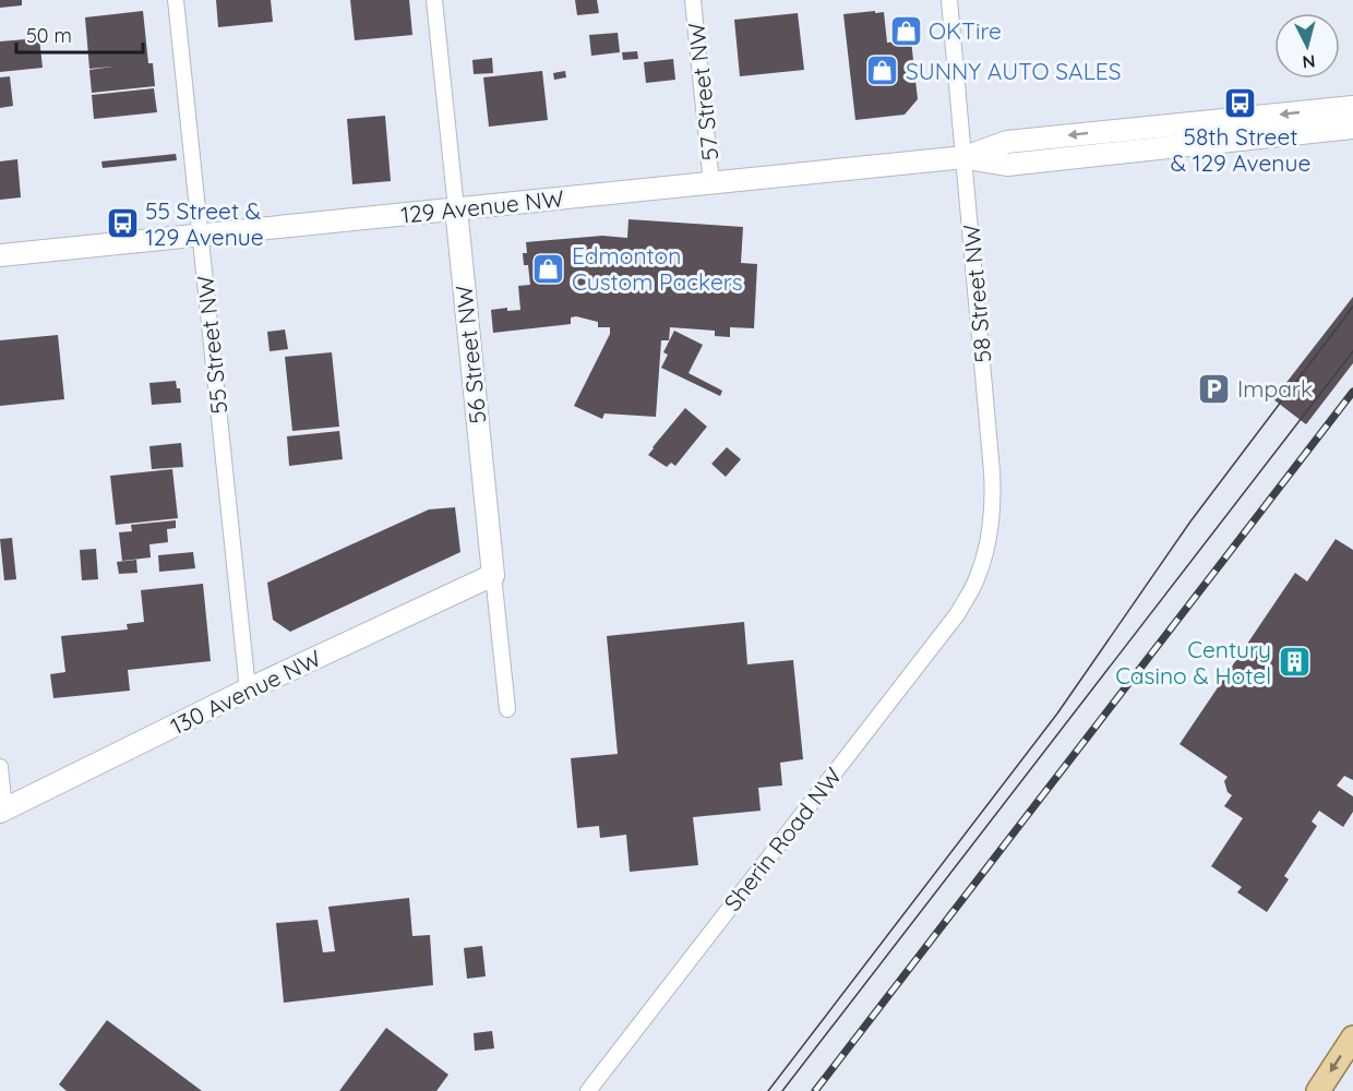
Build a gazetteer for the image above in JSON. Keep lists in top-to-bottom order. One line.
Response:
{"streets":{"street":["57 Street NW","129 Avenue NW","58 Street NW","55 Street NW","56 Street NW","130 Avenue NW","Sherin Road NW"]},"crossings":[["57 Street NW","129 Avenue NW"],["129 Avenue NW","58 Street NW"],["129 Avenue NW","55 Street NW"],["129 Avenue NW","56 Street NW"],["58 Street NW","Sherin Road NW"],["55 Street NW","130 Avenue NW"],["56 Street NW","130 Avenue NW"]],"places":{"shop":["OKTire","SUNNY AUTO SALES","Edmonton Custom Packers"],"bus stop":["58th Street & 129 Avenue","55 Street & 129 Avenue"],"parking":["Impark"],"building":["Century Casino & Hotel"]},"scale_bar":"50 m","north":"bottom"}
